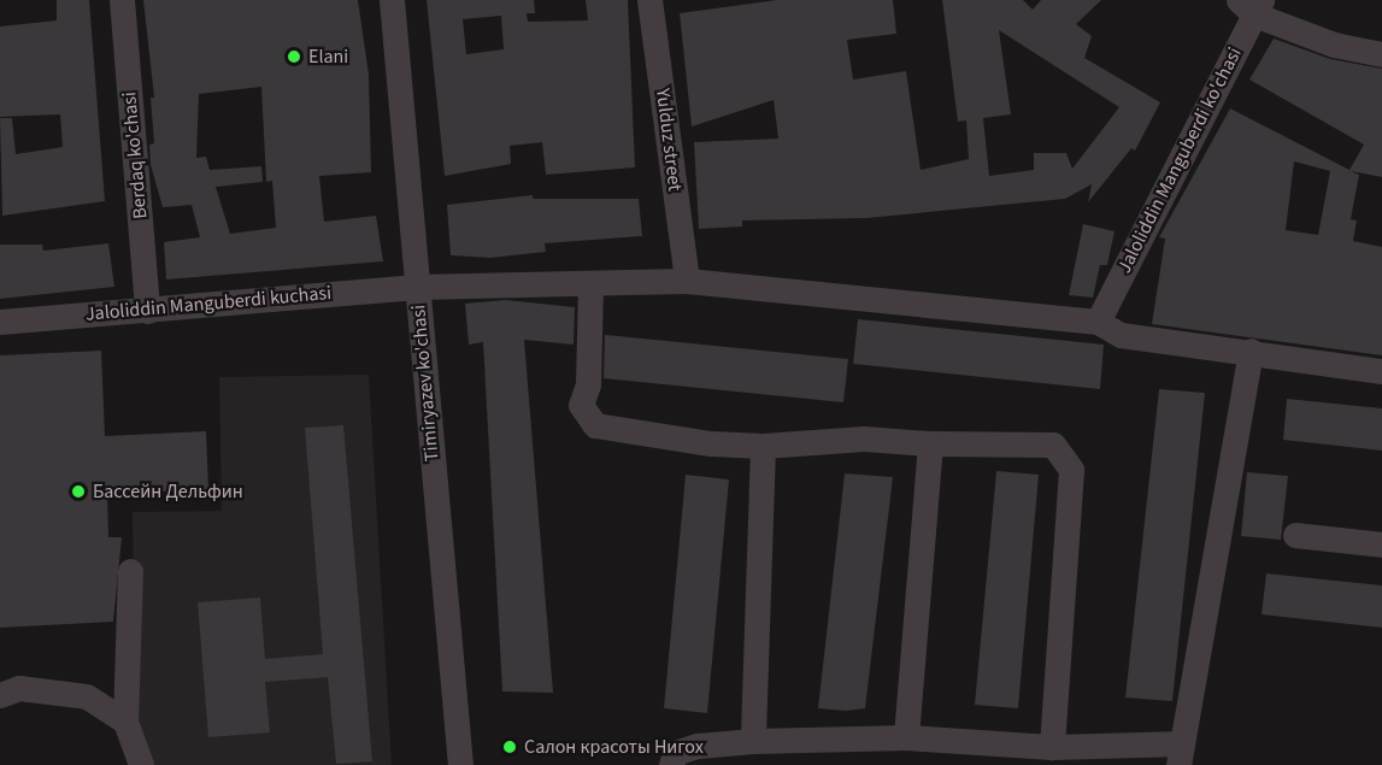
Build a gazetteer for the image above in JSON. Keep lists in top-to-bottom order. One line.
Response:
{"streets":{"street":["Yulduz street","Berdaq ko'chasi","Jaloliddin Manguberdi ko'chasi","Jaloliddin Manguberdi kuchasi","Timiryazev ko'chasi"]},"crossings":[["Yulduz street","Jaloliddin Manguberdi kuchasi"],["Berdaq ko'chasi","Jaloliddin Manguberdi kuchasi"],["Jaloliddin Manguberdi ko'chasi","Jaloliddin Manguberdi kuchasi"],["Jaloliddin Manguberdi kuchasi","Timiryazev ko'chasi"]],"places":["Elani","Бассейн Дельфин","Салон красоты Нигох"]}
